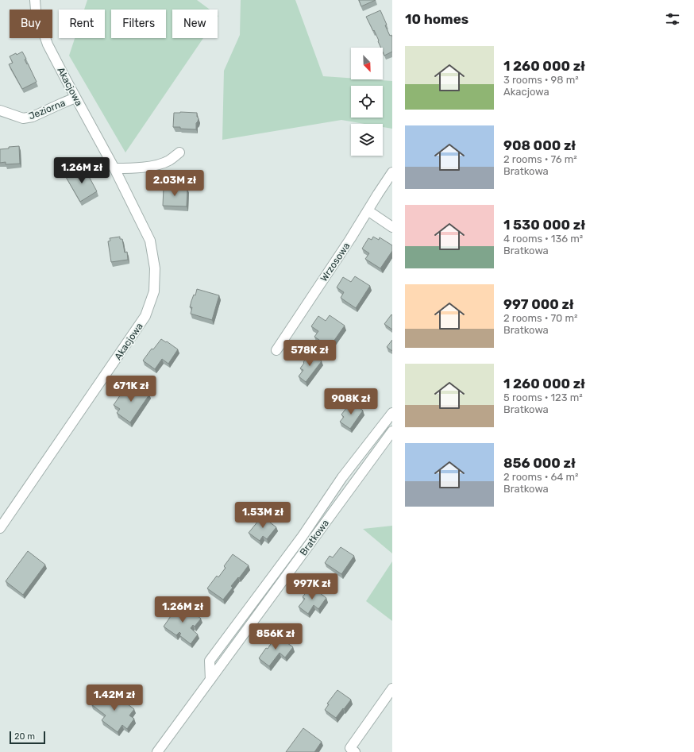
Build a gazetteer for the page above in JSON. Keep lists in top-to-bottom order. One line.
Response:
{"streets":{"street":["Akacjowa","Jeziorna","Wrzosowa","Bratkowa"]},"crossings":[["Akacjowa","Jeziorna"]],"scale_bar":"20 m","north":"bottom right","page":{"heading":"10 homes","chip":["Buy","Rent","Filters","New"],"list":[{"name":"1 260 000 zł","note":"3 rooms · 98 m² · Akacjowa"},{"name":"908 000 zł","note":"2 rooms · 76 m² · Bratkowa"},{"name":"1 530 000 zł","note":"4 rooms · 136 m² · Bratkowa"},{"name":"997 000 zł","note":"2 rooms · 70 m² · Bratkowa"},{"name":"1 260 000 zł","note":"5 rooms · 123 m² · Bratkowa"},{"name":"856 000 zł","note":"2 rooms · 64 m² · Bratkowa"}],"price":["1.26M zł","2.03M zł","578K zł","671K zł","908K zł","1.53M zł","997K zł","1.26M zł","856K zł","1.42M zł"],"scale":"20 m"}}
